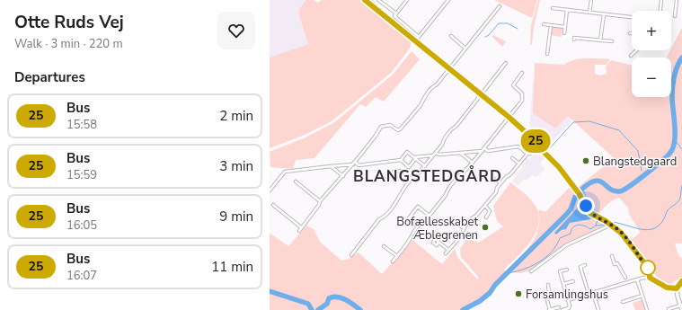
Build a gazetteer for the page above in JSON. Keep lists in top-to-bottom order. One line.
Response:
{"districts":["BLANGSTEDGÅRD"],"places":["Blangstedgaard","Bofællesskabet Æblegrenen","Forsamlingshus"],"lines":["bus line 25"],"page":{"heading":[["Otte Ruds Vej","Walk · 3 min · 220 m"],"Departures"],"on_map":"25","map_buttons":["+","−"],"list":[{"mark":"25","name":"Bus","note":"15:58","value":"2 min"},{"mark":"25","name":"Bus","note":"15:59","value":"3 min"},{"mark":"25","name":"Bus","note":"16:05","value":"9 min"},{"mark":"25","name":"Bus","note":"16:07","value":"11 min"}]}}
